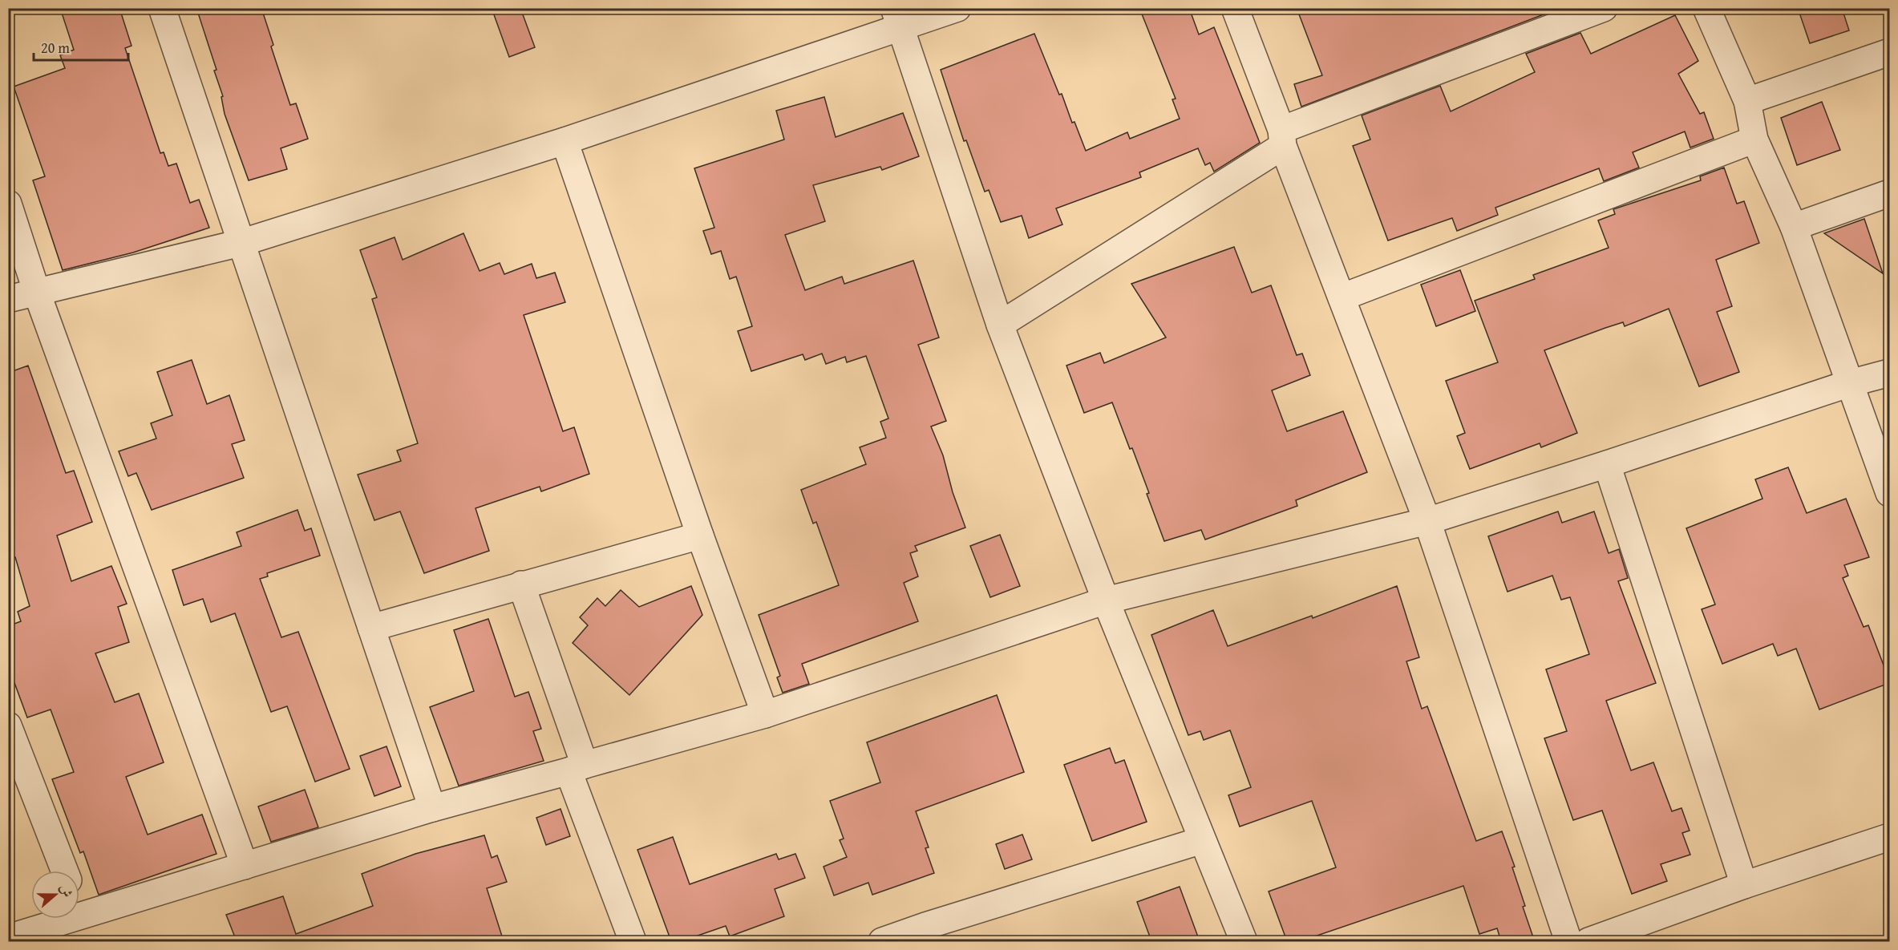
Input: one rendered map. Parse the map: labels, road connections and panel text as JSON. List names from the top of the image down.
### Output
{
  "scale_bar": "20 m",
  "north": "right"
}
